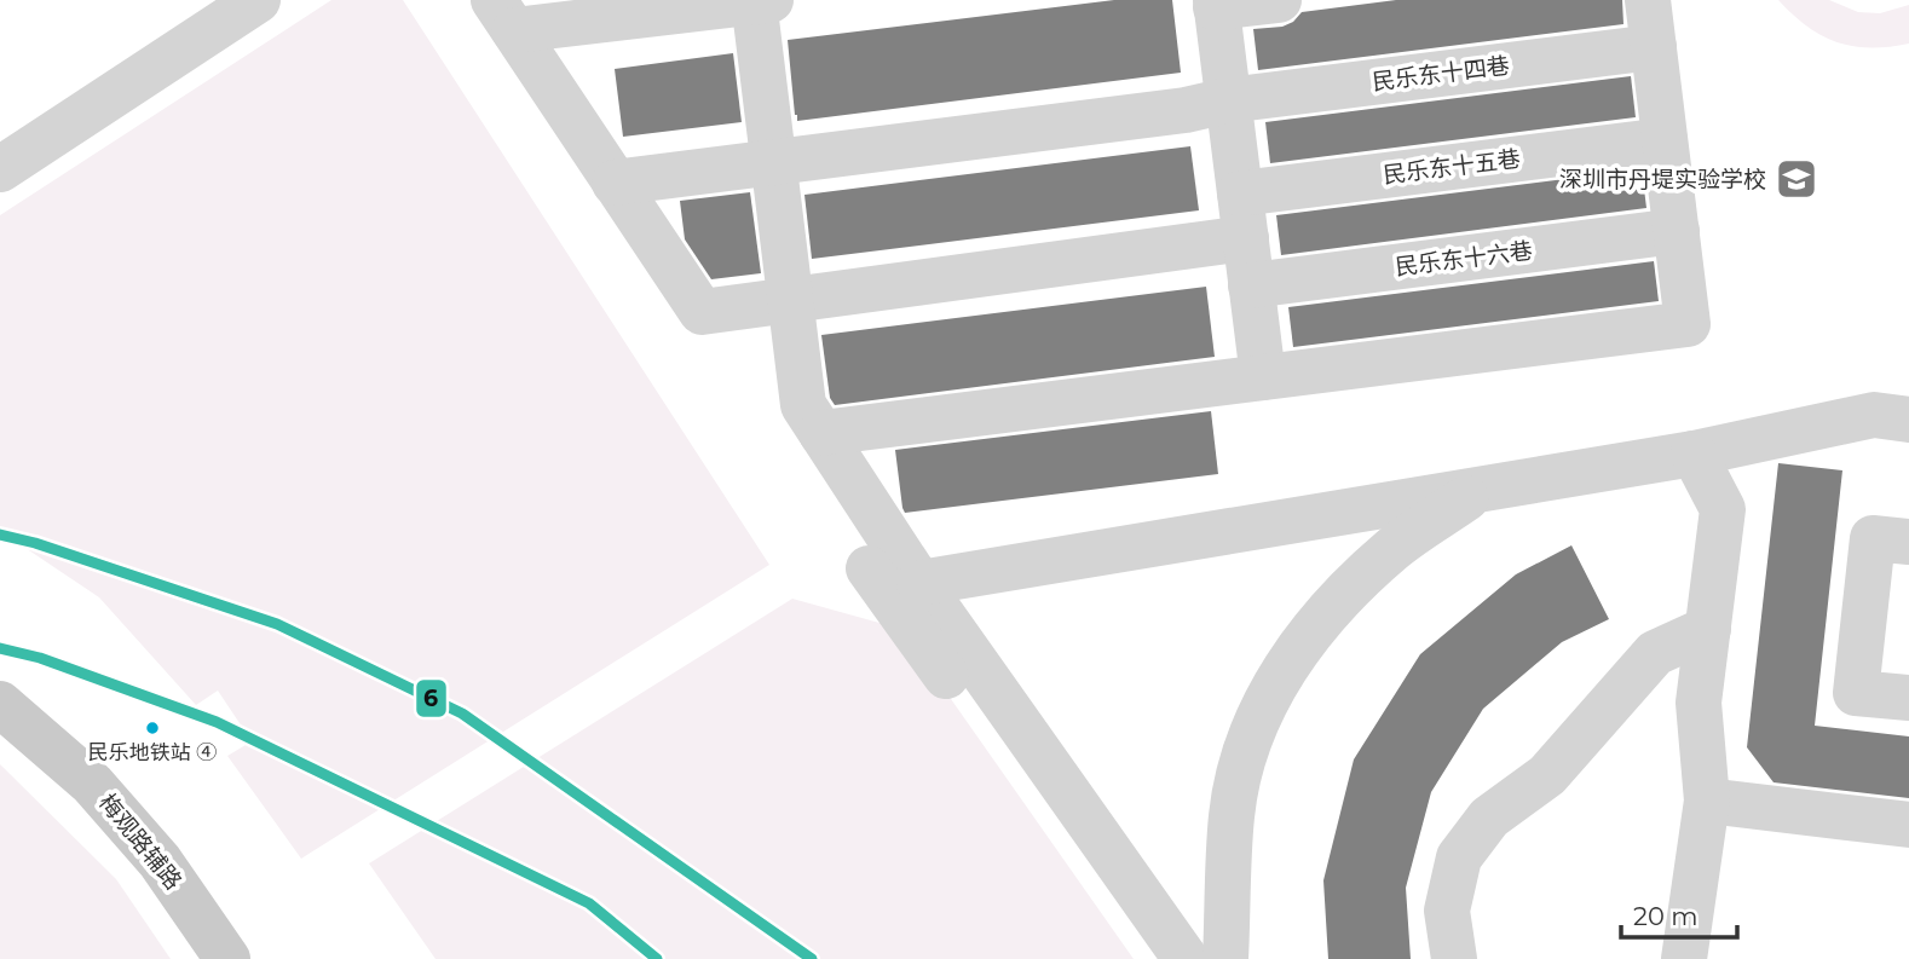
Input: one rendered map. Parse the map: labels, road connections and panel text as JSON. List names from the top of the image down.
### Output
{
  "streets": {
    "main road": ["梅观路辅路"],
    "street": ["民乐东十四巷", "民乐东十五巷", "民乐东十六巷"]
  },
  "places": {
    "school or university": ["深圳市丹堤实验学校"],
    "other": ["民乐地铁站 ④"]
  },
  "lines": ["transit line 6"],
  "scale_bar": "20 m"
}
